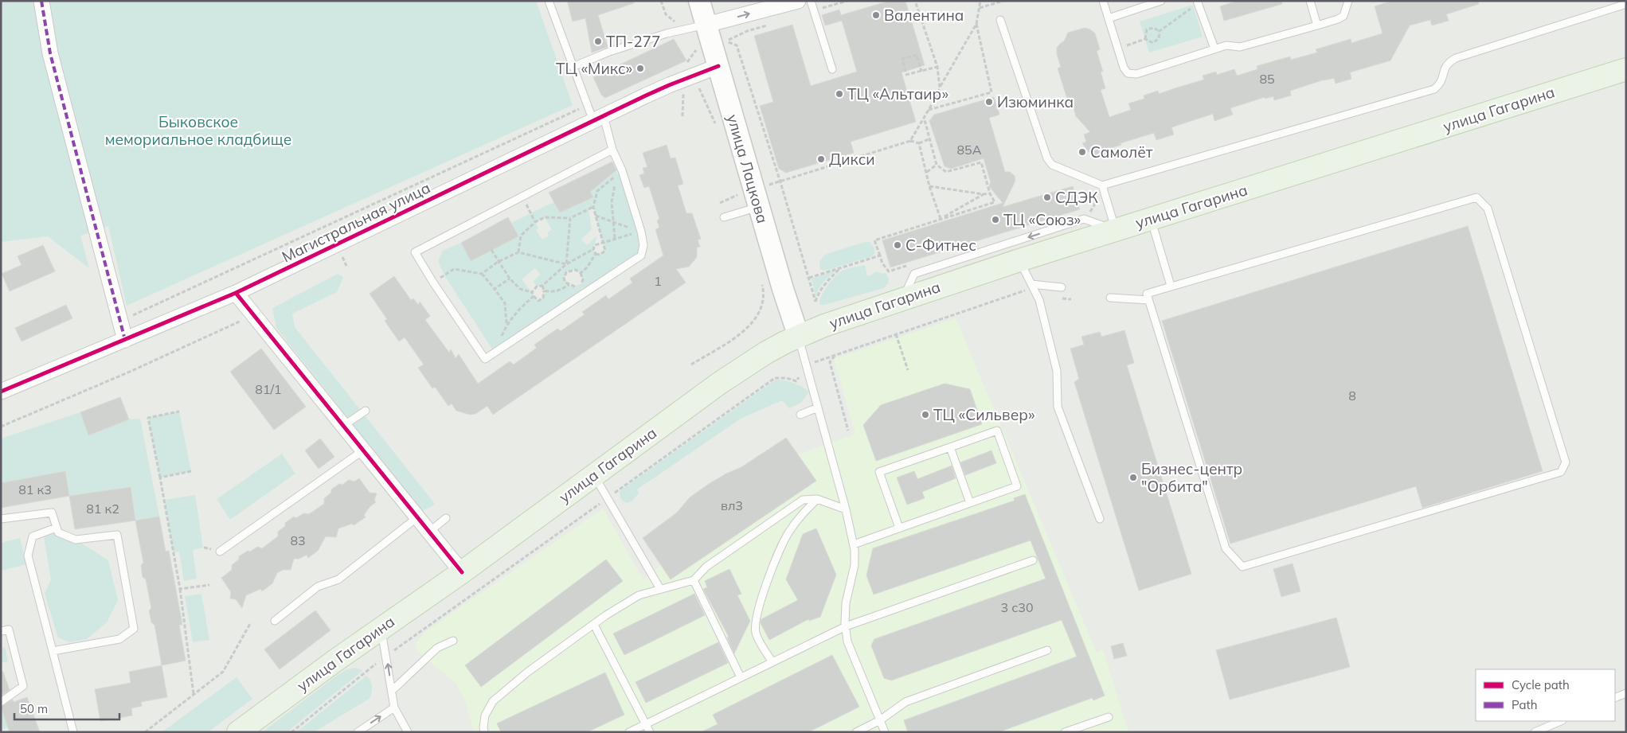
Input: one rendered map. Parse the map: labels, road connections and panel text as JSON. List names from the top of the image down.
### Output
{
  "streets": {
    "main road": ["улица Гагарина"],
    "street": ["улица Лацкова", "Магистральная улица"]
  },
  "crossings": [
    ["улица Гагарина", "улица Лацкова"],
    ["улица Лацкова", "Магистральная улица"]
  ],
  "parks": ["Быковское мемориальное кладбище"],
  "places": [
    "Валентина",
    "ТП-277",
    "ТЦ «Микс»",
    "ТЦ «Альтаир»",
    "Изюминка",
    "Самолёт",
    "Дикси",
    "СДЭК",
    "ТЦ «Союз»",
    "С-Фитнес",
    "ТЦ «Сильвер»",
    "Бизнес-центр \"Орбита\""
  ],
  "house_numbers": [
    "85",
    "85А",
    "1",
    "81/1",
    "8",
    "81 к3",
    "вл3",
    "81 к2",
    "83",
    "3 с30"
  ],
  "legend": ["Cycle path", "Path"],
  "scale_bar": "50 m"
}
